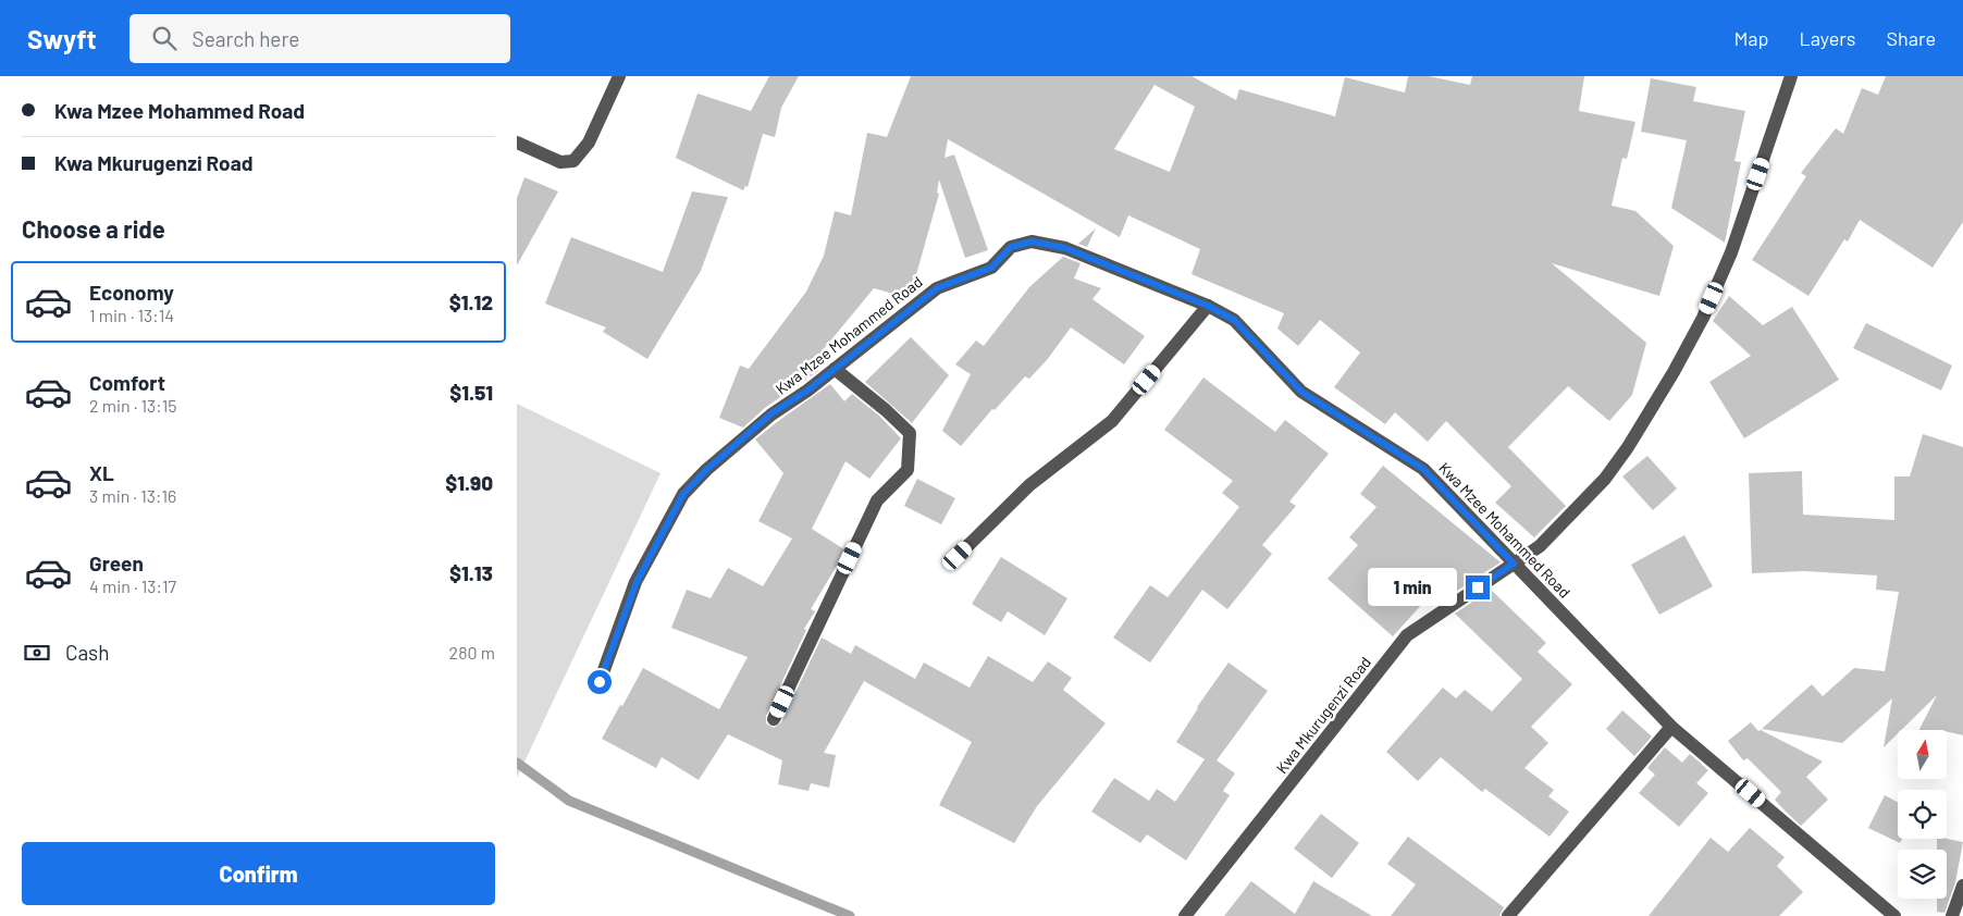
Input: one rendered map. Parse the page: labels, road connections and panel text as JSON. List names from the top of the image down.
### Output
{
  "streets": {
    "street": ["Kwa Mzee Mohammed Road", "Kwa Mkurugenzi Road"]
  },
  "crossings": [
    ["Kwa Mzee Mohammed Road", "Kwa Mkurugenzi Road"]
  ],
  "north": "top",
  "page": {
    "header": "Swyft",
    "search": "Search here",
    "nav": ["Map", "Layers", "Share"],
    "banner": ["Kwa Mzee Mohammed Road", "Kwa Mkurugenzi Road"],
    "heading": "Choose a ride",
    "list": [
      {
        "name": "Economy",
        "note": "1 min · 13:14",
        "value": "$1.12"
      },
      {
        "name": "Comfort",
        "note": "2 min · 13:15",
        "value": "$1.51"
      },
      {
        "name": "XL",
        "note": "3 min · 13:16",
        "value": "$1.90"
      },
      {
        "name": "Green",
        "note": "4 min · 13:17",
        "value": "$1.13"
      }
    ],
    "bubble": "1 min",
    "pay": ["Cash", "280 m"],
    "buttons": "Confirm"
  }
}
